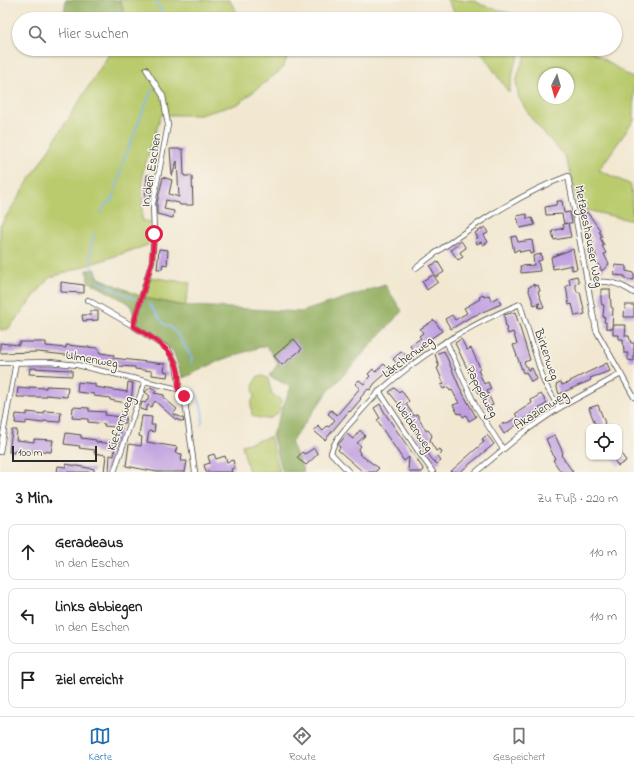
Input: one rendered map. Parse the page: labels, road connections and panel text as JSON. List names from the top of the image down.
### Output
{
  "streets": {
    "street": [
      "In den Eschen",
      "Metzgeshauser Weg",
      "Birkenweg",
      "Lärchenweg",
      "Ulmenweg",
      "Pappelweg",
      "Akazienweg",
      "Kiefernweg",
      "Weidenweg"
    ]
  },
  "crossings": [
    ["Metzgeshauser Weg", "Akazienweg"],
    ["Birkenweg", "Lärchenweg"],
    ["Birkenweg", "Akazienweg"],
    ["Lärchenweg", "Pappelweg"],
    ["Lärchenweg", "Weidenweg"],
    ["Ulmenweg", "Kiefernweg"],
    ["Pappelweg", "Akazienweg"]
  ],
  "scale_bar": "100 m",
  "north": "bottom",
  "page": {
    "search": "Hier suchen",
    "scale": "100 m",
    "heading": ["3 Min.", "Zu Fuß · 220 m"],
    "list": [
      ["Geradeaus", "In den Eschen", "110 m"],
      ["Links abbiegen", "In den Eschen", "110 m"],
      "Ziel erreicht"
    ],
    "nav": ["Karte", "Route", "Gespeichert"]
  }
}
